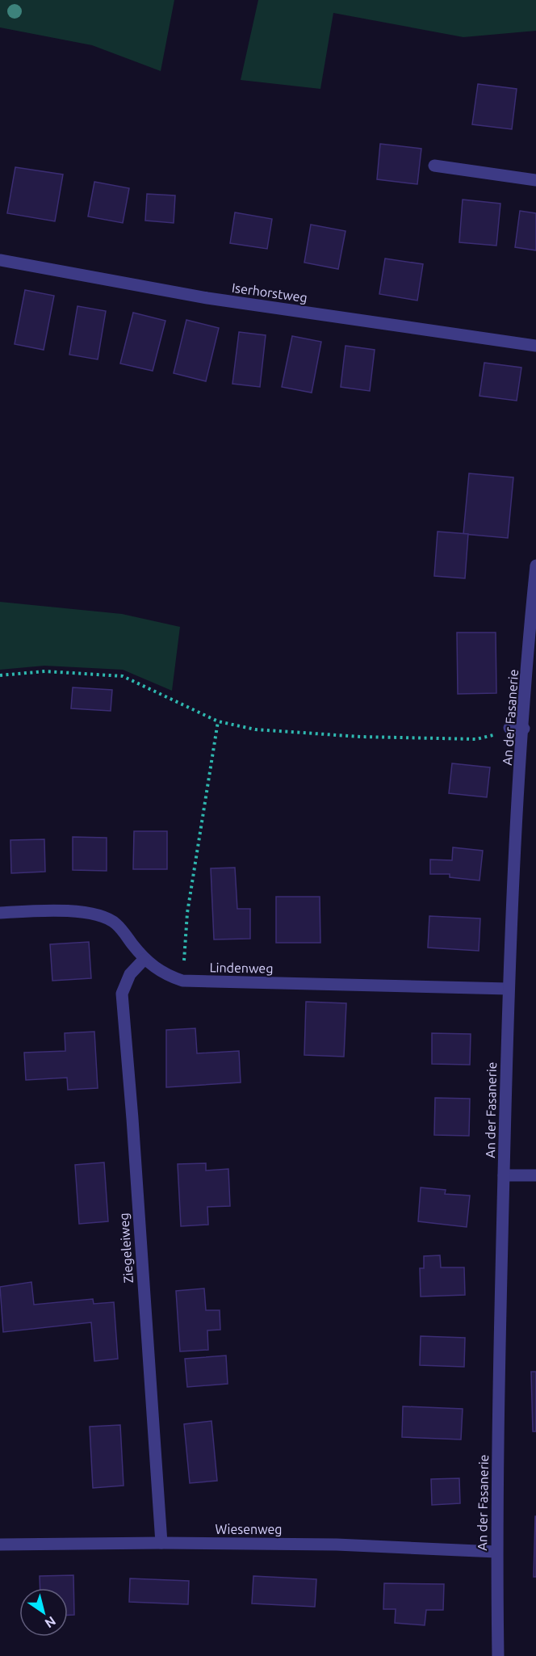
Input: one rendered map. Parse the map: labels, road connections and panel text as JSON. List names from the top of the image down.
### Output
{
  "streets": {
    "street": [
      "Iserhorstweg",
      "An der Fasanerie",
      "Lindenweg",
      "Ziegeleiweg",
      "Wiesenweg"
    ]
  },
  "crossings": [
    ["An der Fasanerie", "Lindenweg"],
    ["An der Fasanerie", "Wiesenweg"],
    ["Lindenweg", "Ziegeleiweg"],
    ["Ziegeleiweg", "Wiesenweg"]
  ],
  "north": "bottom right"
}
